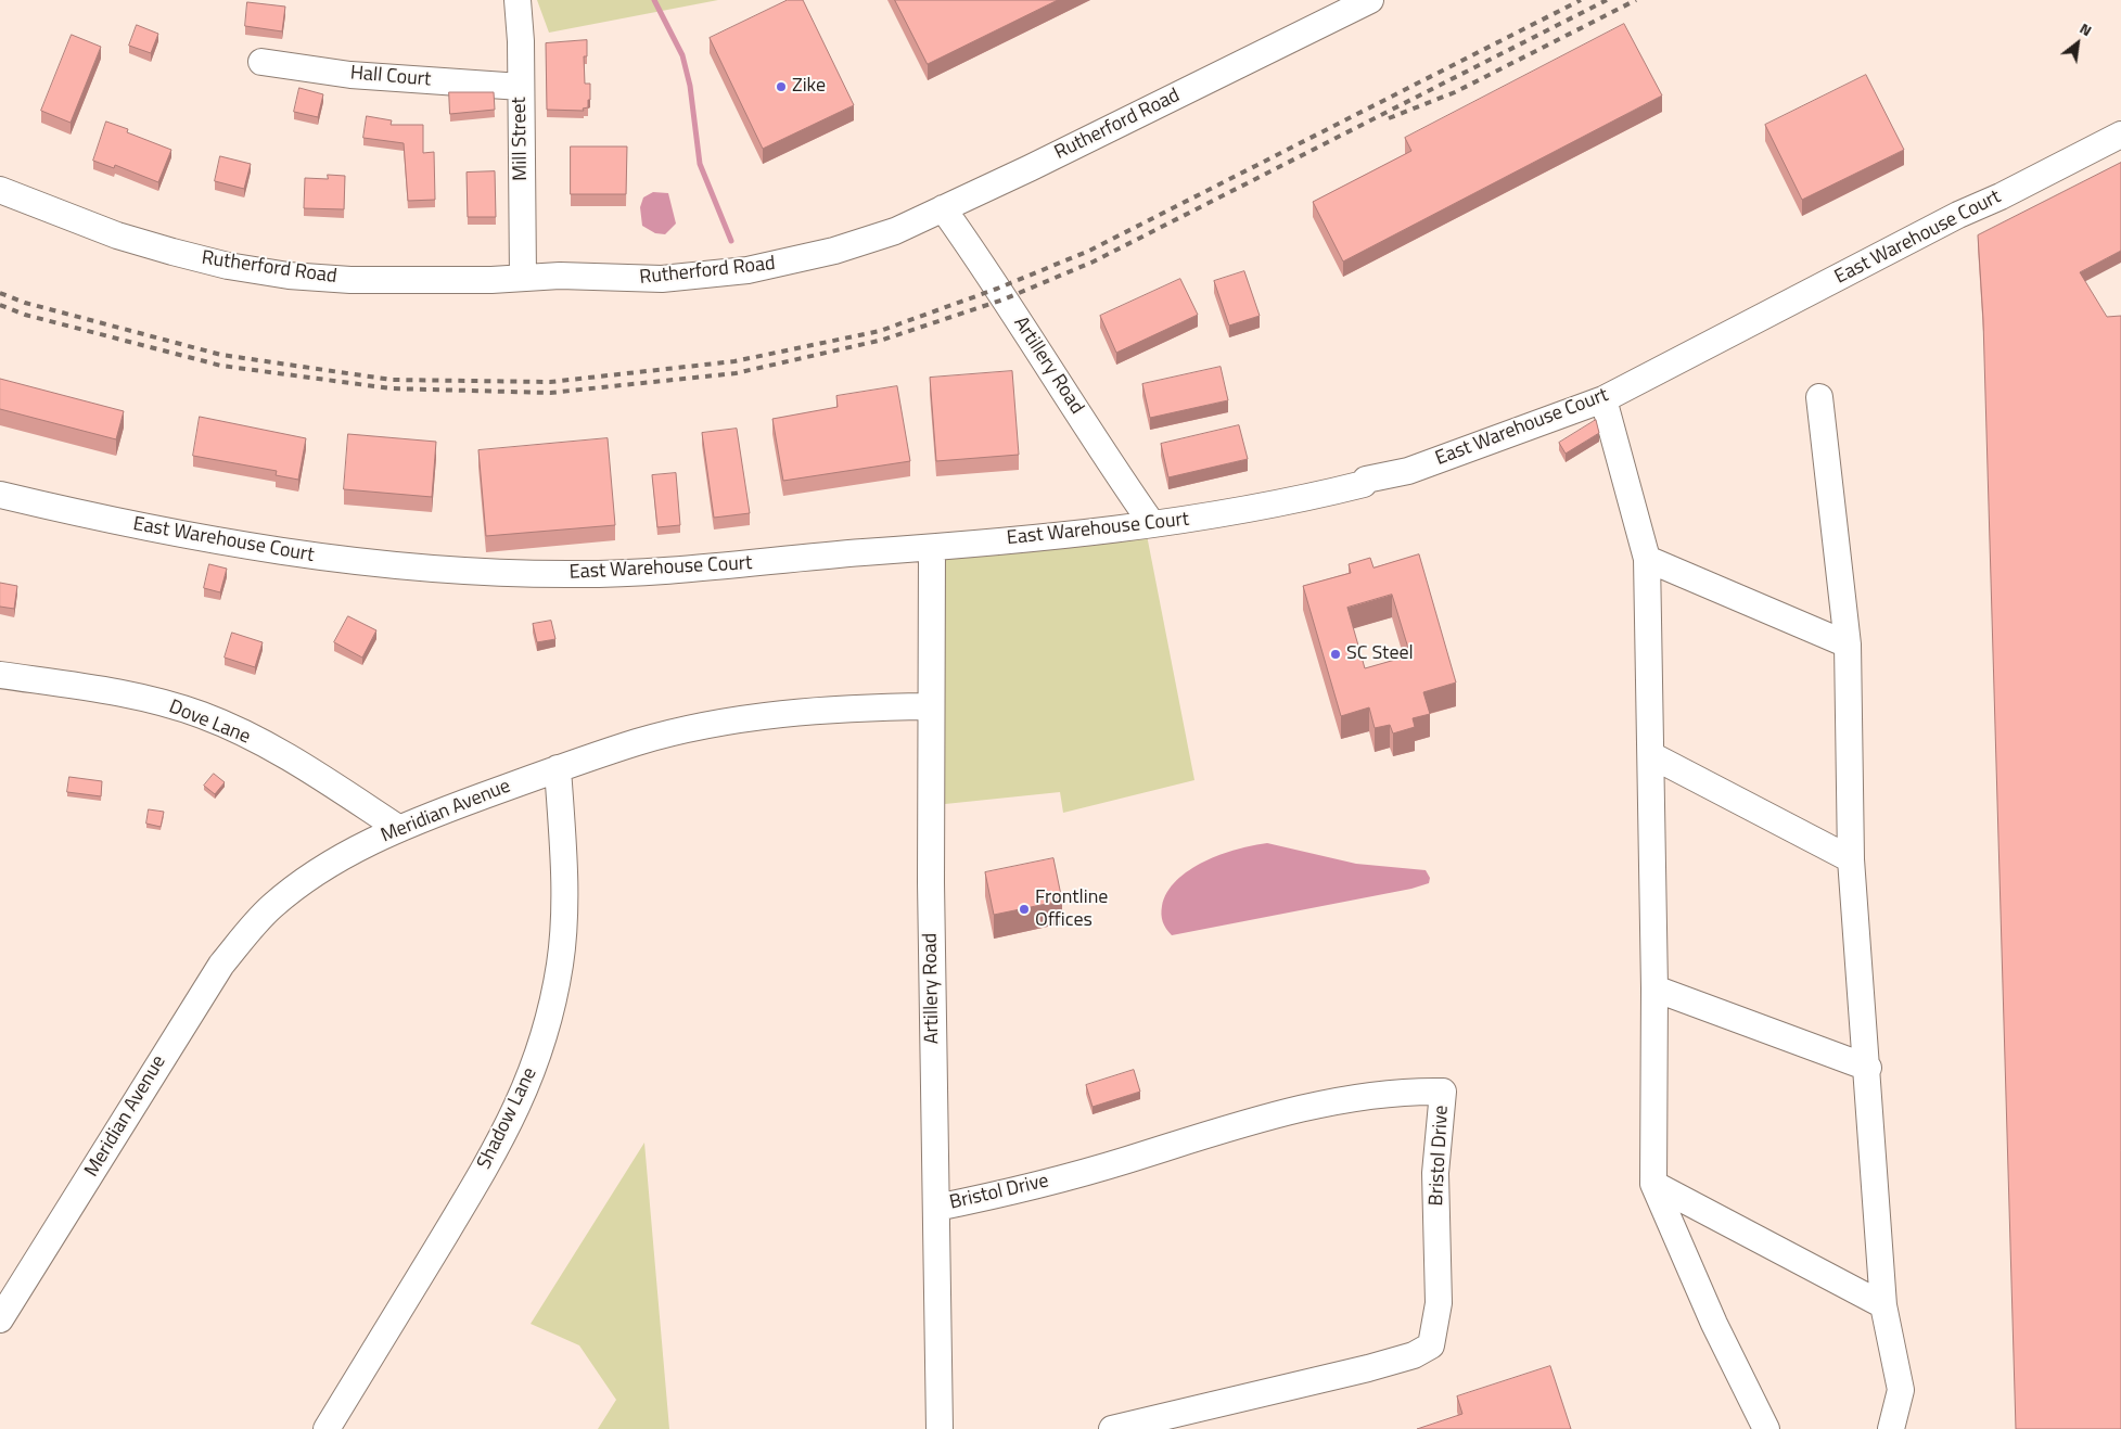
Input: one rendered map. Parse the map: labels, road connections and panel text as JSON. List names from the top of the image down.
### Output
{
  "streets": {
    "street": [
      "Hall Court",
      "Rutherford Road",
      "Mill Street",
      "East Warehouse Court",
      "Artillery Road",
      "Dove Lane",
      "Meridian Avenue",
      "Shadow Lane",
      "Bristol Drive"
    ]
  },
  "crossings": [
    ["Hall Court", "Mill Street"],
    ["Rutherford Road", "Mill Street"],
    ["Rutherford Road", "Artillery Road"],
    ["East Warehouse Court", "Artillery Road"],
    ["Artillery Road", "Meridian Avenue"],
    ["Artillery Road", "Bristol Drive"],
    ["Dove Lane", "Meridian Avenue"],
    ["Meridian Avenue", "Shadow Lane"]
  ],
  "places": ["Zike", "SC Steel", "Frontline Offices"],
  "north": "top right"
}
